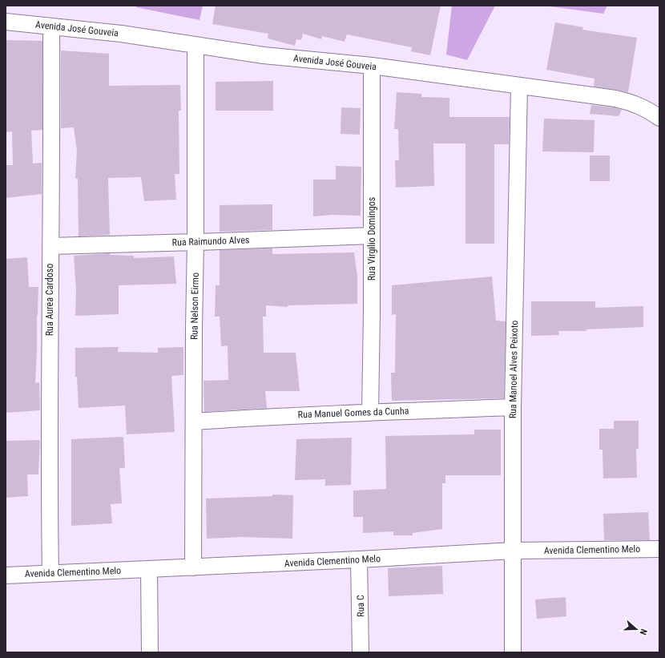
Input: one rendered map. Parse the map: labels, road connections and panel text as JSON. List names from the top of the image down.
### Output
{
  "streets": {
    "street": [
      "Avenida José Gouveia",
      "Rua Virgilio Domingos",
      "Rua Raimundo Alves",
      "Rua Aurea Cardoso",
      "Rua Nelson Eirmo",
      "Rua Manoel Alves Peixoto",
      "Rua Manuel Gomes da Cunha",
      "Avenida Clementino Melo",
      "Rua C"
    ]
  },
  "crossings": [
    ["Avenida José Gouveia", "Rua Virgilio Domingos"],
    ["Avenida José Gouveia", "Rua Aurea Cardoso"],
    ["Avenida José Gouveia", "Rua Nelson Eirmo"],
    ["Avenida José Gouveia", "Rua Manoel Alves Peixoto"],
    ["Rua Virgilio Domingos", "Rua Raimundo Alves"],
    ["Rua Virgilio Domingos", "Rua Manuel Gomes da Cunha"],
    ["Rua Raimundo Alves", "Rua Aurea Cardoso"],
    ["Rua Raimundo Alves", "Rua Nelson Eirmo"],
    ["Rua Aurea Cardoso", "Avenida Clementino Melo"],
    ["Rua Nelson Eirmo", "Rua Manuel Gomes da Cunha"],
    ["Rua Nelson Eirmo", "Avenida Clementino Melo"],
    ["Rua Manoel Alves Peixoto", "Rua Manuel Gomes da Cunha"],
    ["Rua Manoel Alves Peixoto", "Avenida Clementino Melo"],
    ["Avenida Clementino Melo", "Rua C"]
  ],
  "north": "right"
}
